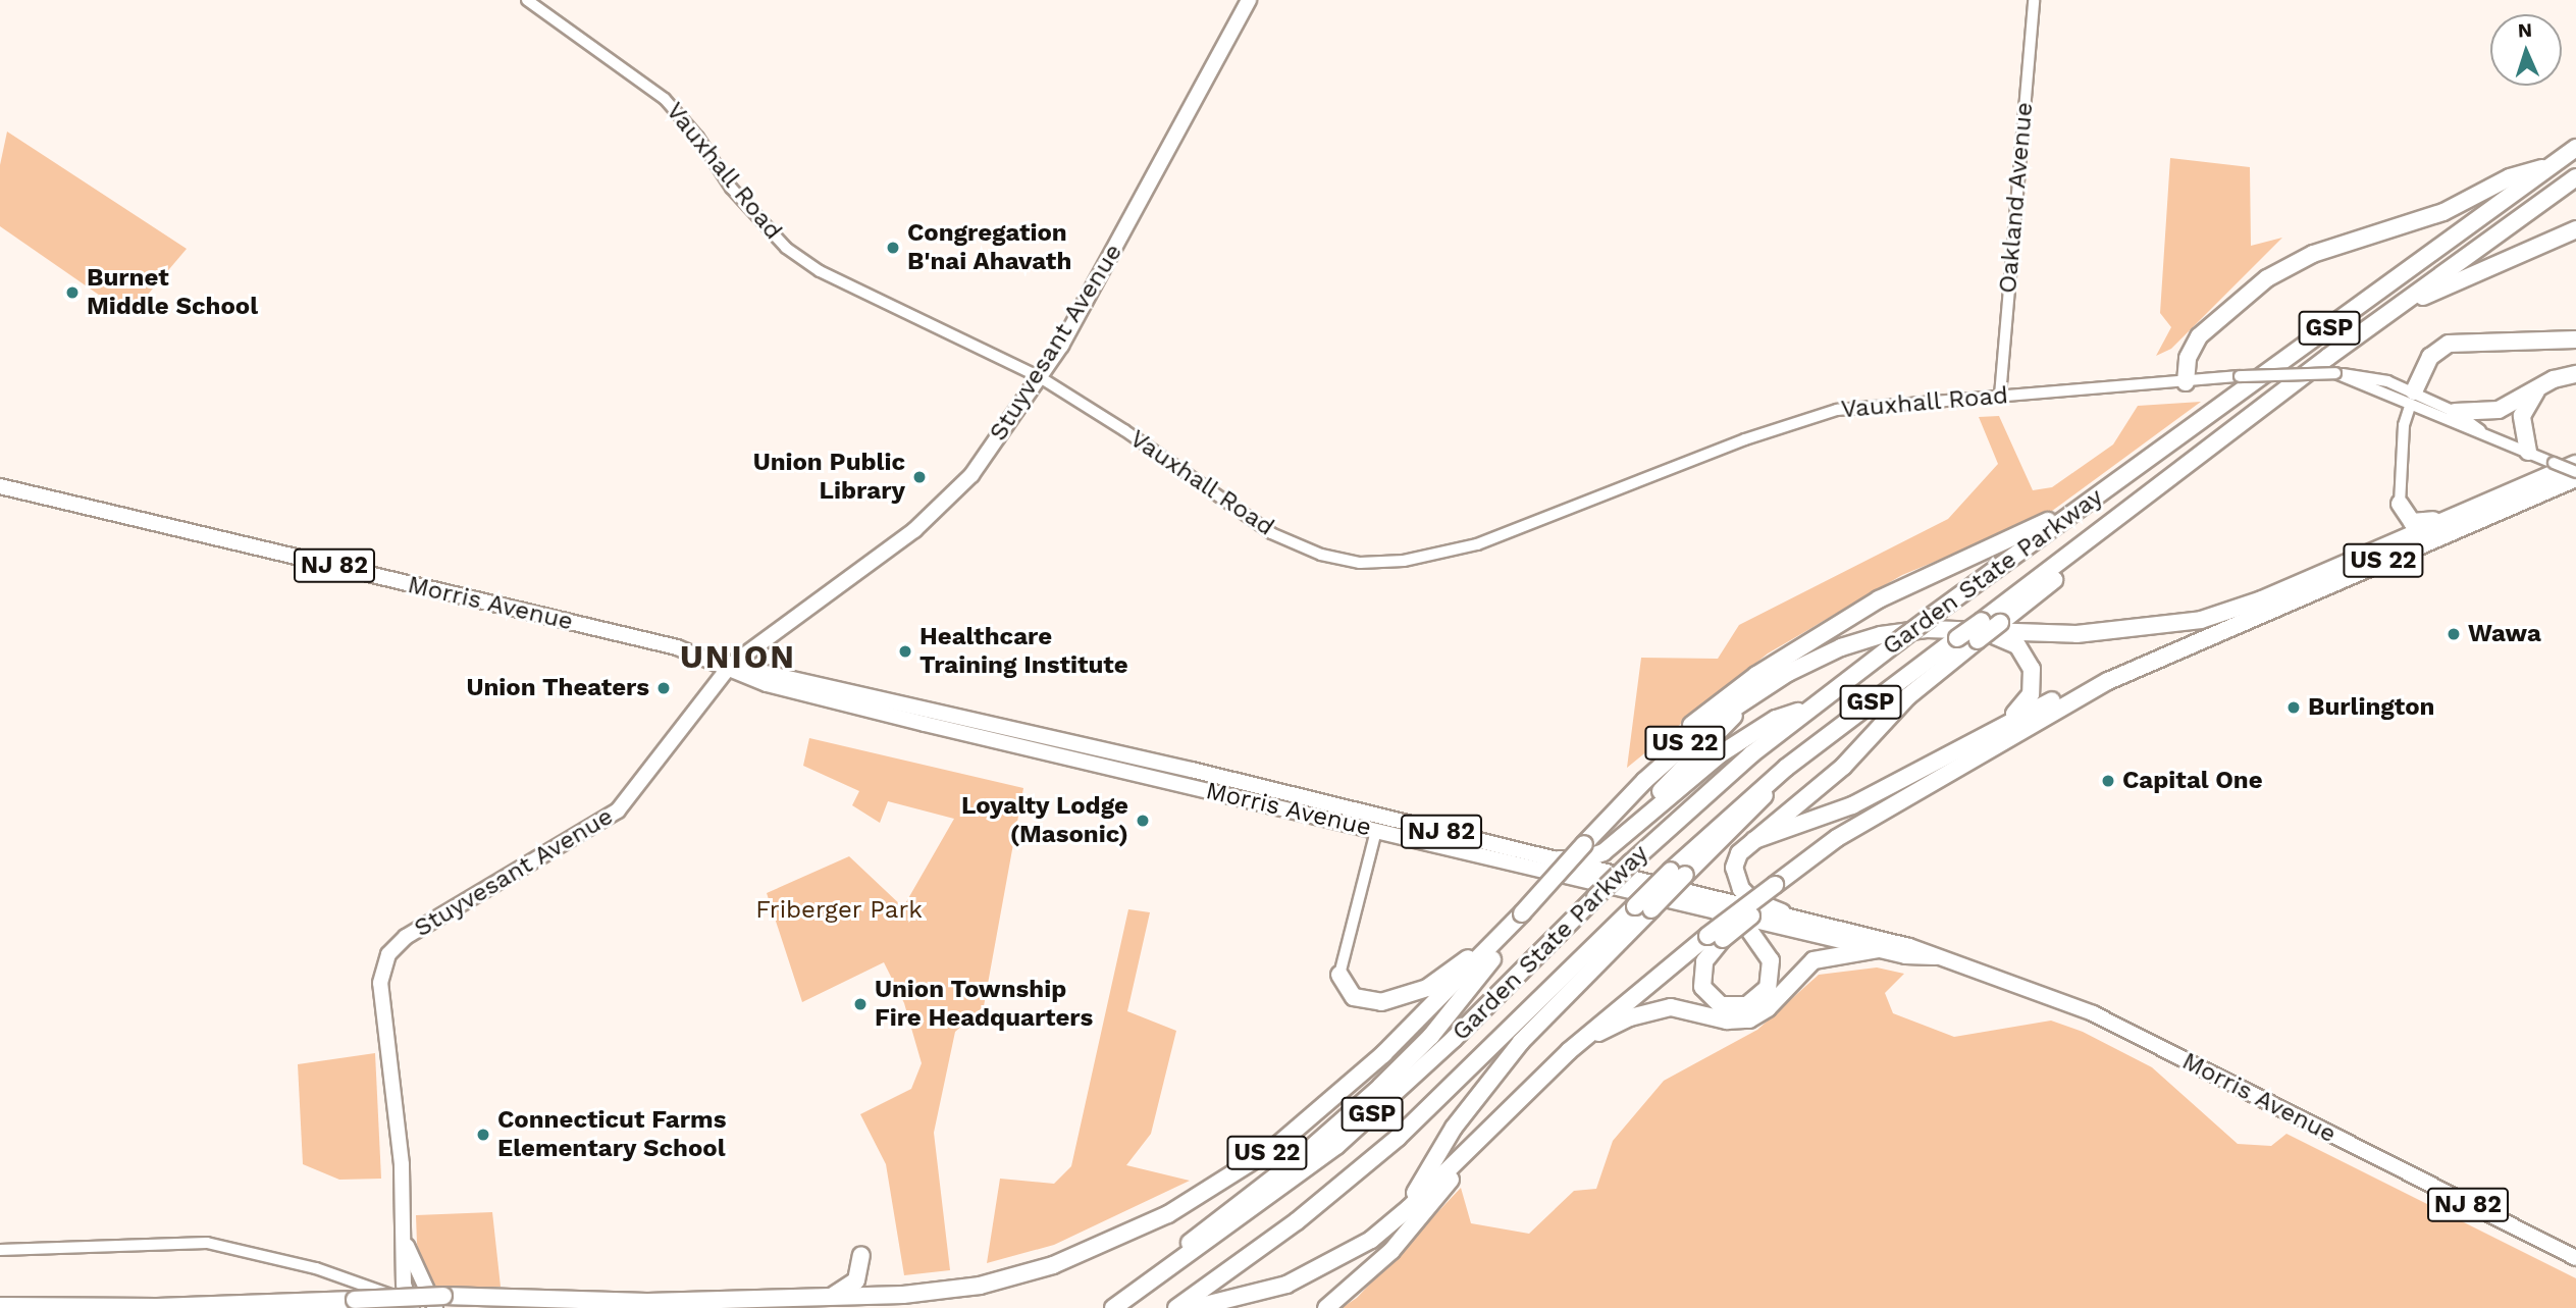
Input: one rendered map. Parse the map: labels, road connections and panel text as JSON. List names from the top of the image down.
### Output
{
  "streets": {
    "highway": ["GSP", "US 22", "Garden State Parkway"],
    "main road": ["Stuyvesant Avenue", "NJ 82", "Morris Avenue"],
    "street": ["Vauxhall Road", "Oakland Avenue"]
  },
  "crossings": [
    ["Vauxhall Road", "Oakland Avenue"],
    ["Vauxhall Road", "Stuyvesant Avenue"],
    ["Stuyvesant Avenue", "US 22"],
    ["Stuyvesant Avenue", "Morris Avenue"],
    ["US 22", "Garden State Parkway"]
  ],
  "districts": ["UNION"],
  "parks": ["Friberger Park"],
  "places": [
    "Congregation B'nai Ahavath",
    "Burnet Middle School",
    "Union Public Library",
    "Wawa",
    "Healthcare Training Institute",
    "Union Theaters",
    "Burlington",
    "Capital One",
    "Loyalty Lodge (Masonic)",
    "Union Township Fire Headquarters",
    "Connecticut Farms Elementary School"
  ],
  "north": "top"
}
